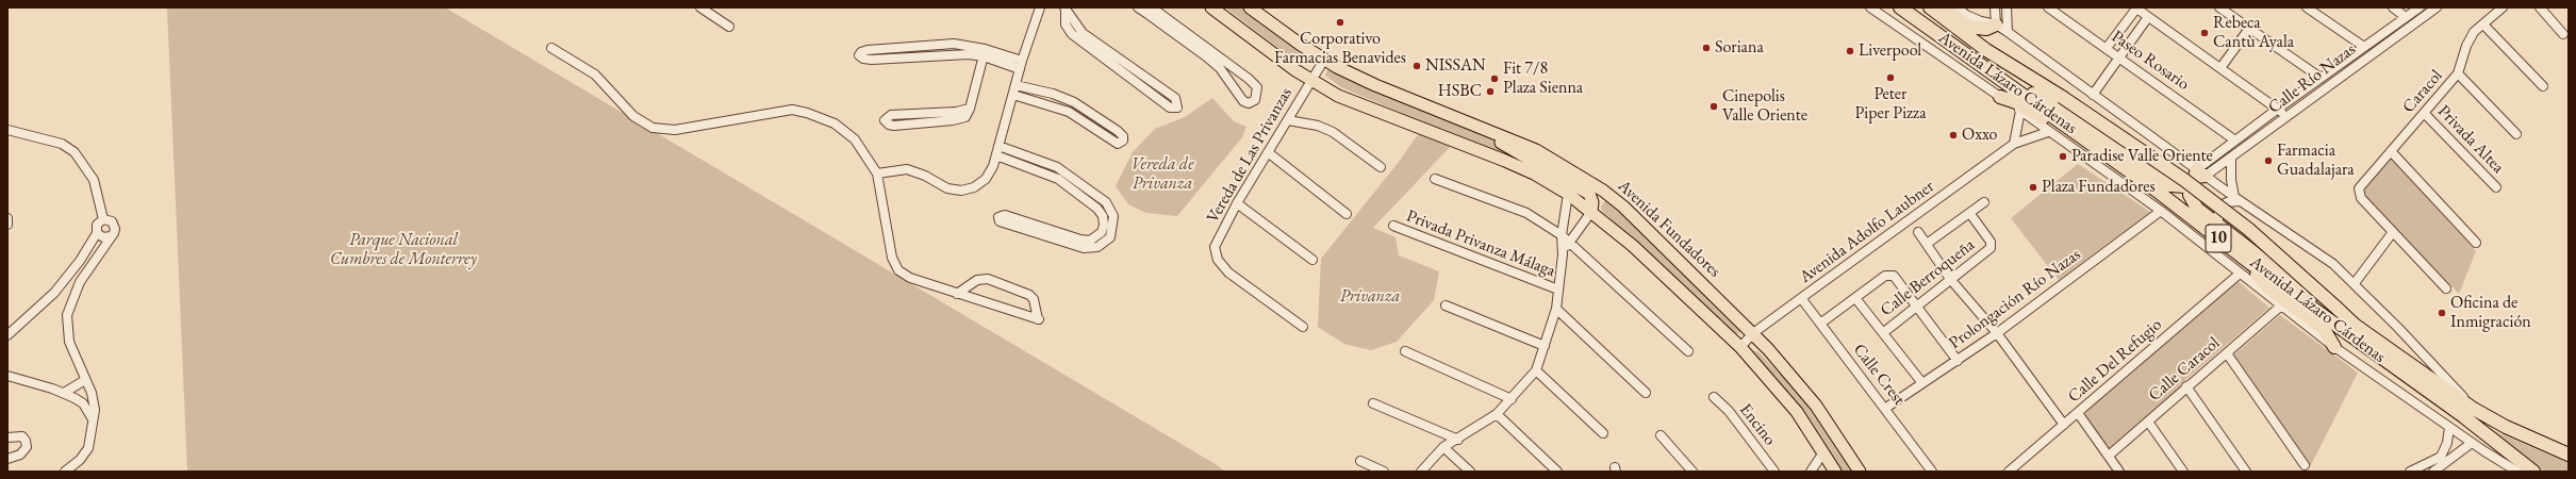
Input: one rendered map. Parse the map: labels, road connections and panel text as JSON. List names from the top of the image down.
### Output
{
  "streets": {
    "highway": ["Avenida Lázaro Cárdenas", "10"],
    "main road": ["Avenida Fundadores"],
    "street": [
      "Paseo Rosario",
      "Calle Río Nazas",
      "Caracol",
      "Privada Altea",
      "Vereda de Las Privanzas",
      "Avenida Adolfo Laubner",
      "Privada Privanza Málaga",
      "Calle Berroqueña",
      "Prolongación Río Nazas",
      "Calle Del Refugio",
      "Calle Caracol",
      "Calle Crest",
      "Encino"
    ]
  },
  "crossings": [
    ["Paseo Rosario", "Calle Río Nazas"],
    ["Calle Río Nazas", "Avenida Lázaro Cárdenas"],
    ["Avenida Lázaro Cárdenas", "Avenida Adolfo Laubner"],
    ["Avenida Lázaro Cárdenas", "Prolongación Río Nazas"],
    ["Avenida Lázaro Cárdenas", "Calle Del Refugio"],
    ["Avenida Lázaro Cárdenas", "Calle Caracol"],
    ["Caracol", "Privada Altea"],
    ["Vereda de Las Privanzas", "Avenida Fundadores"],
    ["Avenida Fundadores", "Avenida Adolfo Laubner"],
    ["Avenida Adolfo Laubner", "Calle Crest"],
    ["Prolongación Río Nazas", "Calle Crest"]
  ],
  "parks": ["Vereda de Privanza", "Parque Nacional Cumbres de Monterrey", "Privanza"],
  "places": [
    "Corporativo Farmacias Benavides",
    "Rebeca Cantù Ayala",
    "Soriana",
    "Liverpool",
    "NISSAN",
    "Peter Piper Pizza",
    "Fit 7/8 Plaza Sienna",
    "HSBC",
    "Cinepolis Valle Oriente",
    "Oxxo",
    "Paradise Valle Oriente",
    "Farmacia Guadalajara",
    "Plaza Fundadores",
    "Oficina de Inmigración"
  ]
}
